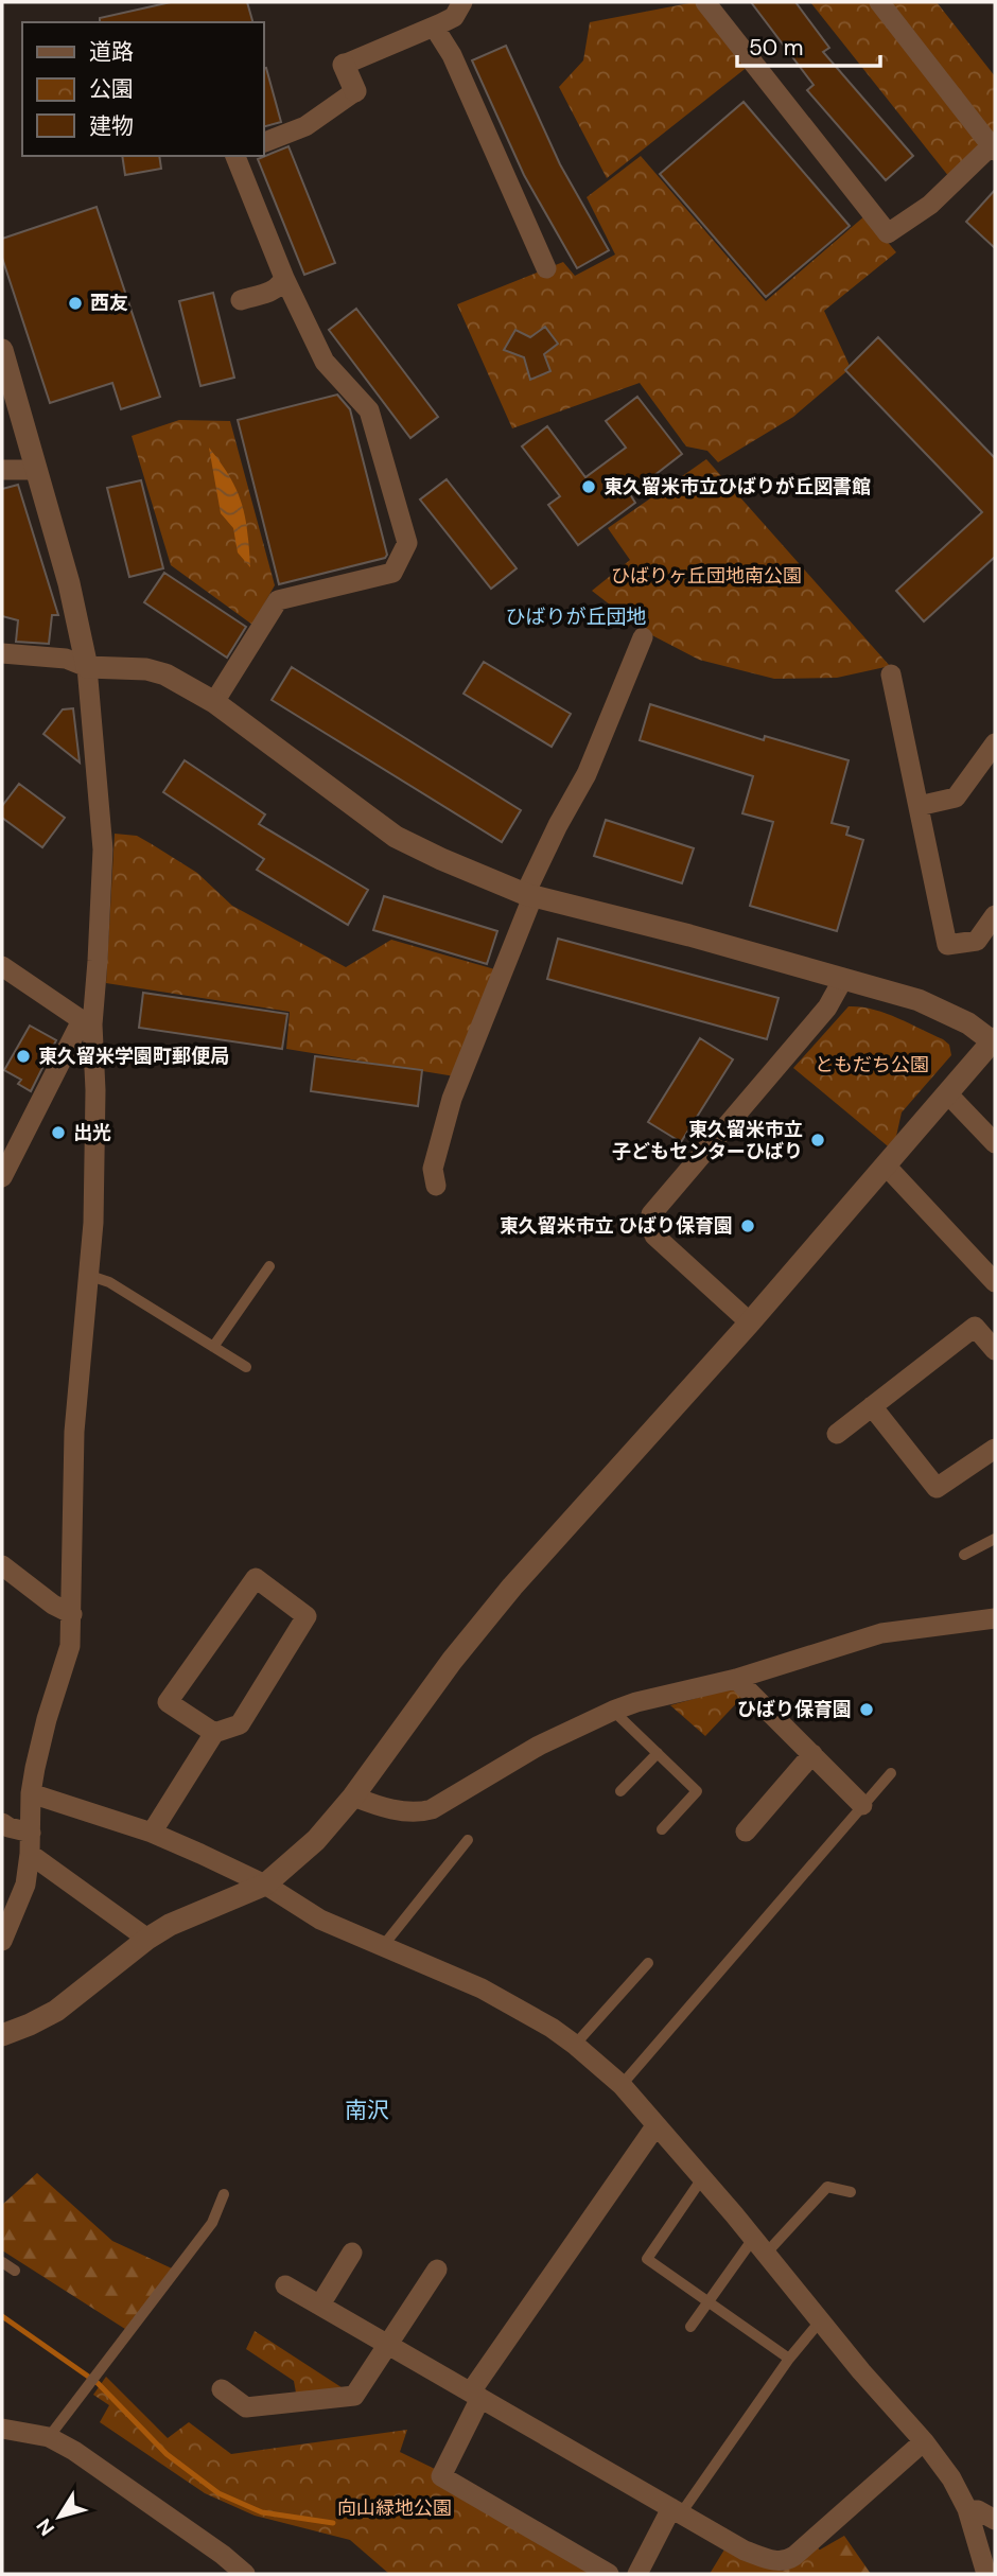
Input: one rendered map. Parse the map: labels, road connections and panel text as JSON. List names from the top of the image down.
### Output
{
  "districts": ["ひばりが丘団地", "南沢"],
  "parks": ["ひばりヶ丘団地南公園", "ともだち公園", "向山緑地公園"],
  "places": [
    "西友",
    "東久留米市立ひばりが丘図書館",
    "東久留米学園町郵便局",
    "出光",
    "東久留米市立 子どもセンターひばり",
    "東久留米市立 ひばり保育園",
    "ひばり保育園"
  ],
  "legend": ["道路", "公園", "建物"],
  "scale_bar": "50 m",
  "north": "bottom left"
}
